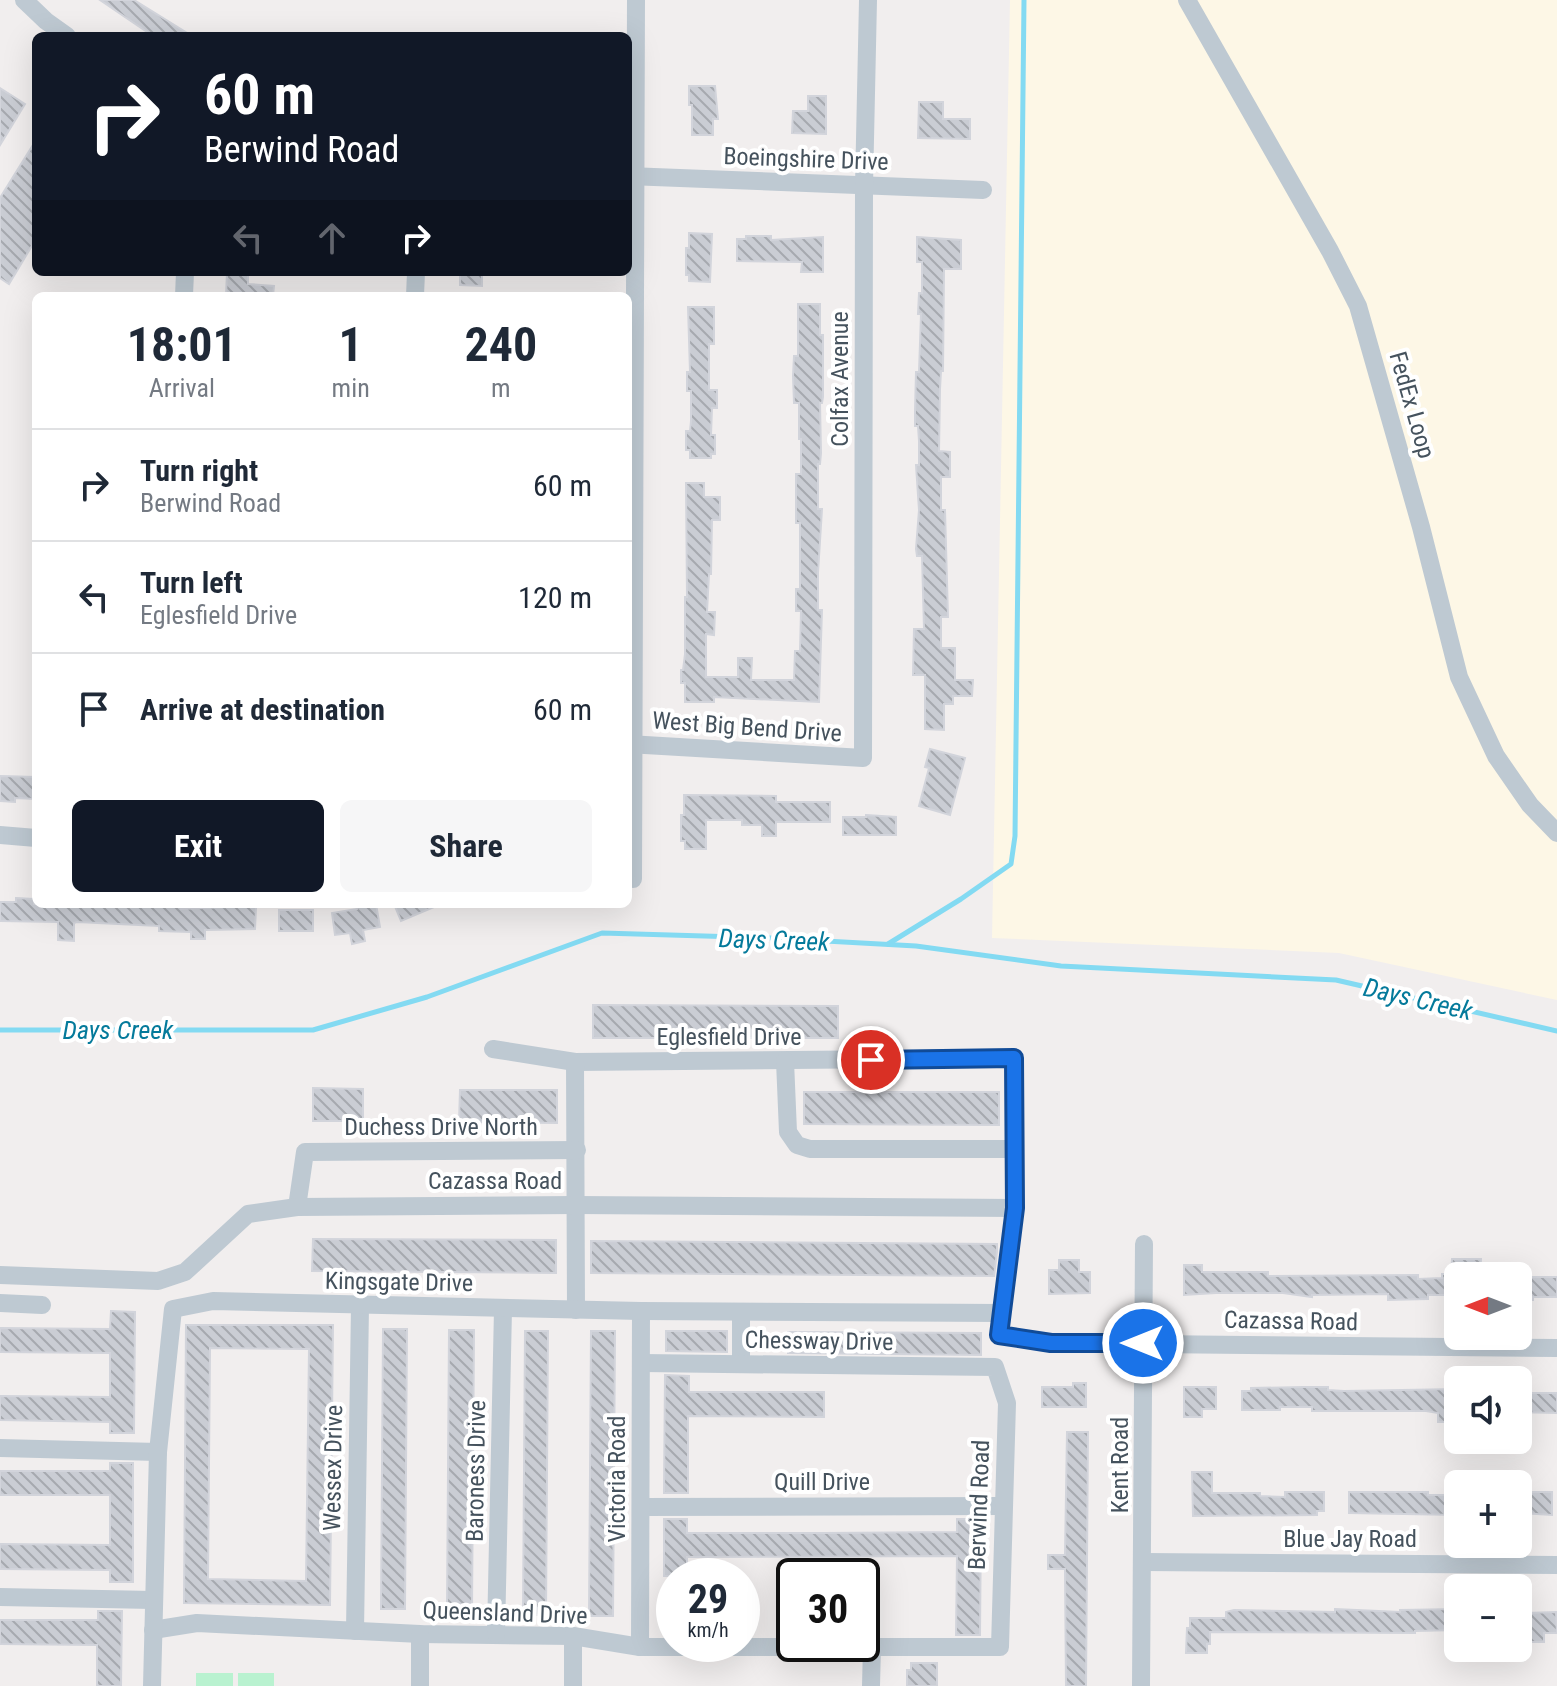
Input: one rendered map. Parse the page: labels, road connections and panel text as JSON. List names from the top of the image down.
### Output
{
  "streets": {
    "street": [
      "Boeingshire Drive",
      "Colfax Avenue",
      "FedEx Loop",
      "West Big Bend Drive",
      "Eglesfield Drive",
      "Duchess Drive North",
      "Cazassa Road",
      "Kingsgate Drive",
      "Chessway Drive",
      "Kent Road",
      "Wessex Drive",
      "Baroness Drive",
      "Victoria Road",
      "Quill Drive",
      "Berwind Road",
      "Blue Jay Road",
      "Queensland Drive"
    ]
  },
  "crossings": [
    ["Boeingshire Drive", "Colfax Avenue"],
    ["Colfax Avenue", "West Big Bend Drive"],
    ["Duchess Drive North", "Cazassa Road"],
    ["Cazassa Road", "Kingsgate Drive"],
    ["Cazassa Road", "Kent Road"],
    ["Kingsgate Drive", "Wessex Drive"],
    ["Kingsgate Drive", "Baroness Drive"],
    ["Kingsgate Drive", "Victoria Road"],
    ["Kingsgate Drive", "Queensland Drive"],
    ["Chessway Drive", "Victoria Road"],
    ["Chessway Drive", "Berwind Road"],
    ["Kent Road", "Blue Jay Road"],
    ["Wessex Drive", "Queensland Drive"],
    ["Baroness Drive", "Queensland Drive"],
    ["Victoria Road", "Quill Drive"],
    ["Victoria Road", "Queensland Drive"],
    ["Quill Drive", "Berwind Road"],
    ["Berwind Road", "Queensland Drive"]
  ],
  "water": ["Days Creek"],
  "north": "left",
  "page": {
    "turn": ["60 m", "Berwind Road"],
    "eta": [
      "18:01",
      "Arrival",
      "1",
      "min",
      "240",
      "m"
    ],
    "list": [
      {
        "name": "Turn right",
        "note": "Berwind Road",
        "value": "60 m"
      },
      {
        "name": "Turn left",
        "note": "Eglesfield Drive",
        "value": "120 m"
      },
      {
        "name": "Arrive at destination",
        "value": "60 m"
      }
    ],
    "buttons": ["Exit", "Share"],
    "map_buttons": ["+", "−"],
    "speed": "29 km/h",
    "limit": "30"
  }
}
